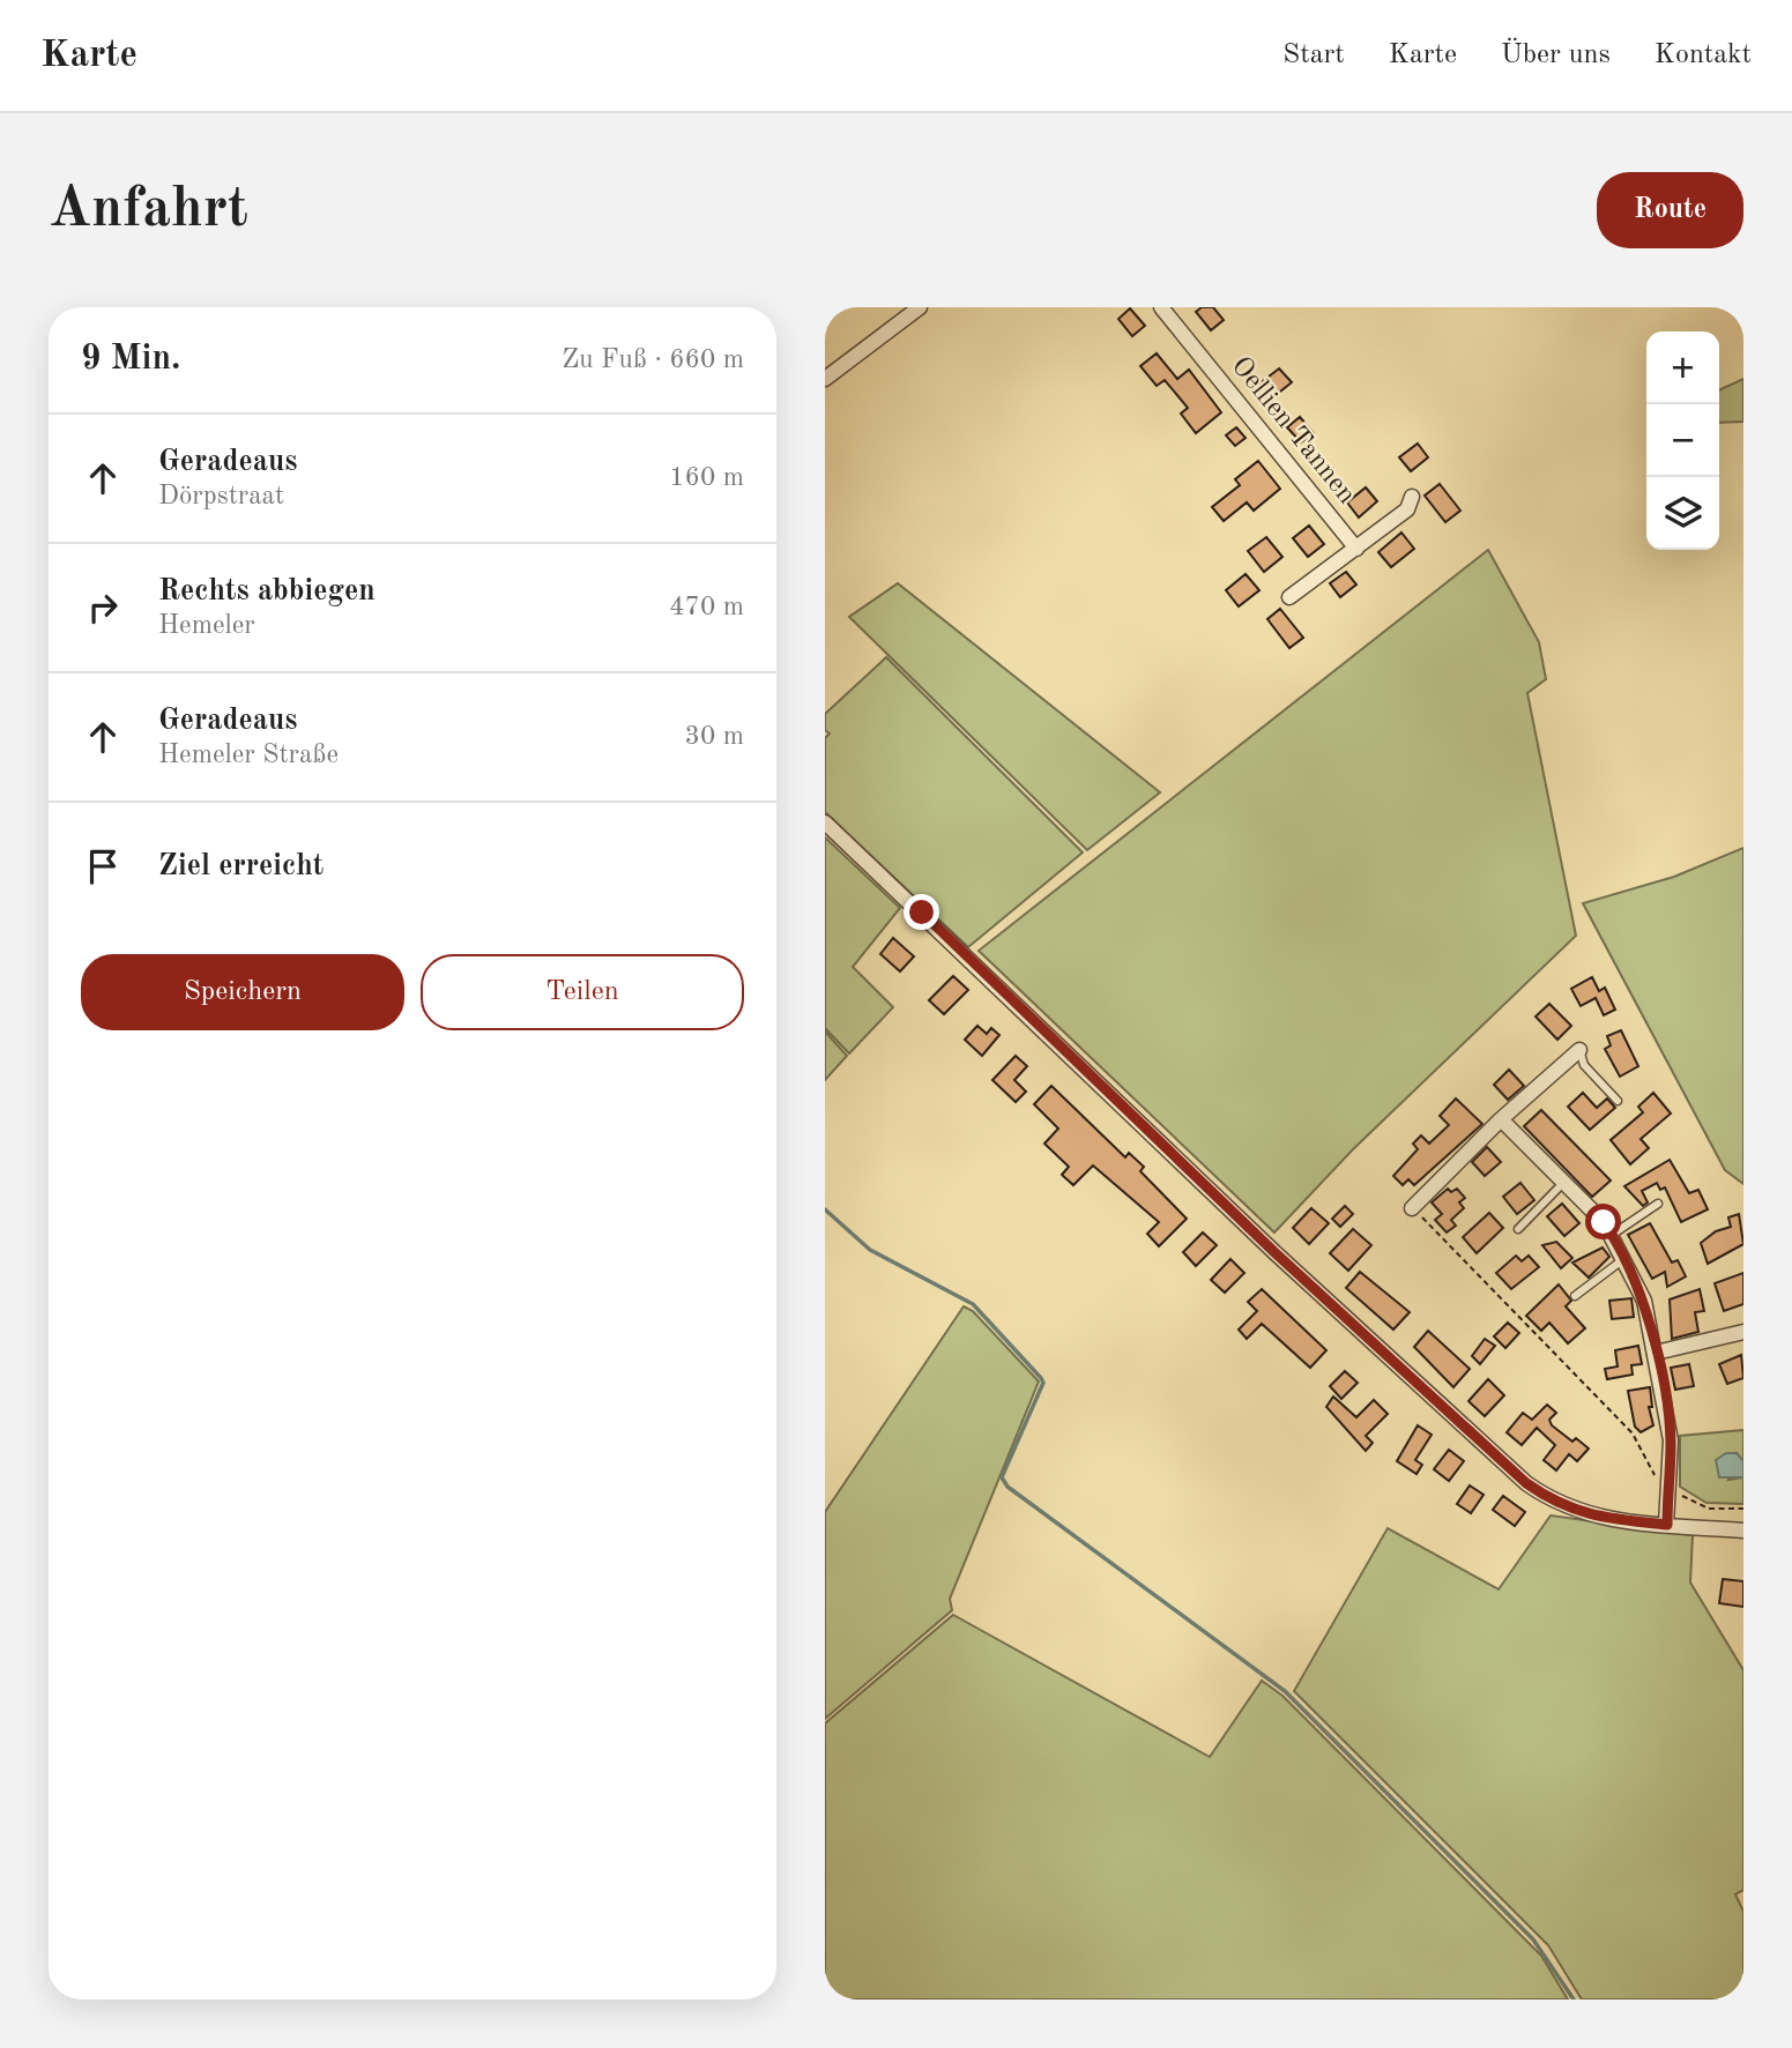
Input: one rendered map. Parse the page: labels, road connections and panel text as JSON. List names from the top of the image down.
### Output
{
  "streets": {
    "street": ["Oellien Tannen"]
  },
  "page": {
    "header": "Karte",
    "nav": [
      "Start",
      "Karte",
      "Über uns",
      "Kontakt"
    ],
    "buttons": [
      "Route",
      ["Speichern", "Teilen"]
    ],
    "title": "Anfahrt",
    "heading": ["9 Min.", "Zu Fuß · 660 m"],
    "map_buttons": ["+", "−"],
    "list": [
      ["Geradeaus", "Dörpstraat", "160 m"],
      ["Rechts abbiegen", "Hemeler", "470 m"],
      ["Geradeaus", "Hemeler Straße", "30 m"],
      "Ziel erreicht"
    ]
  }
}
